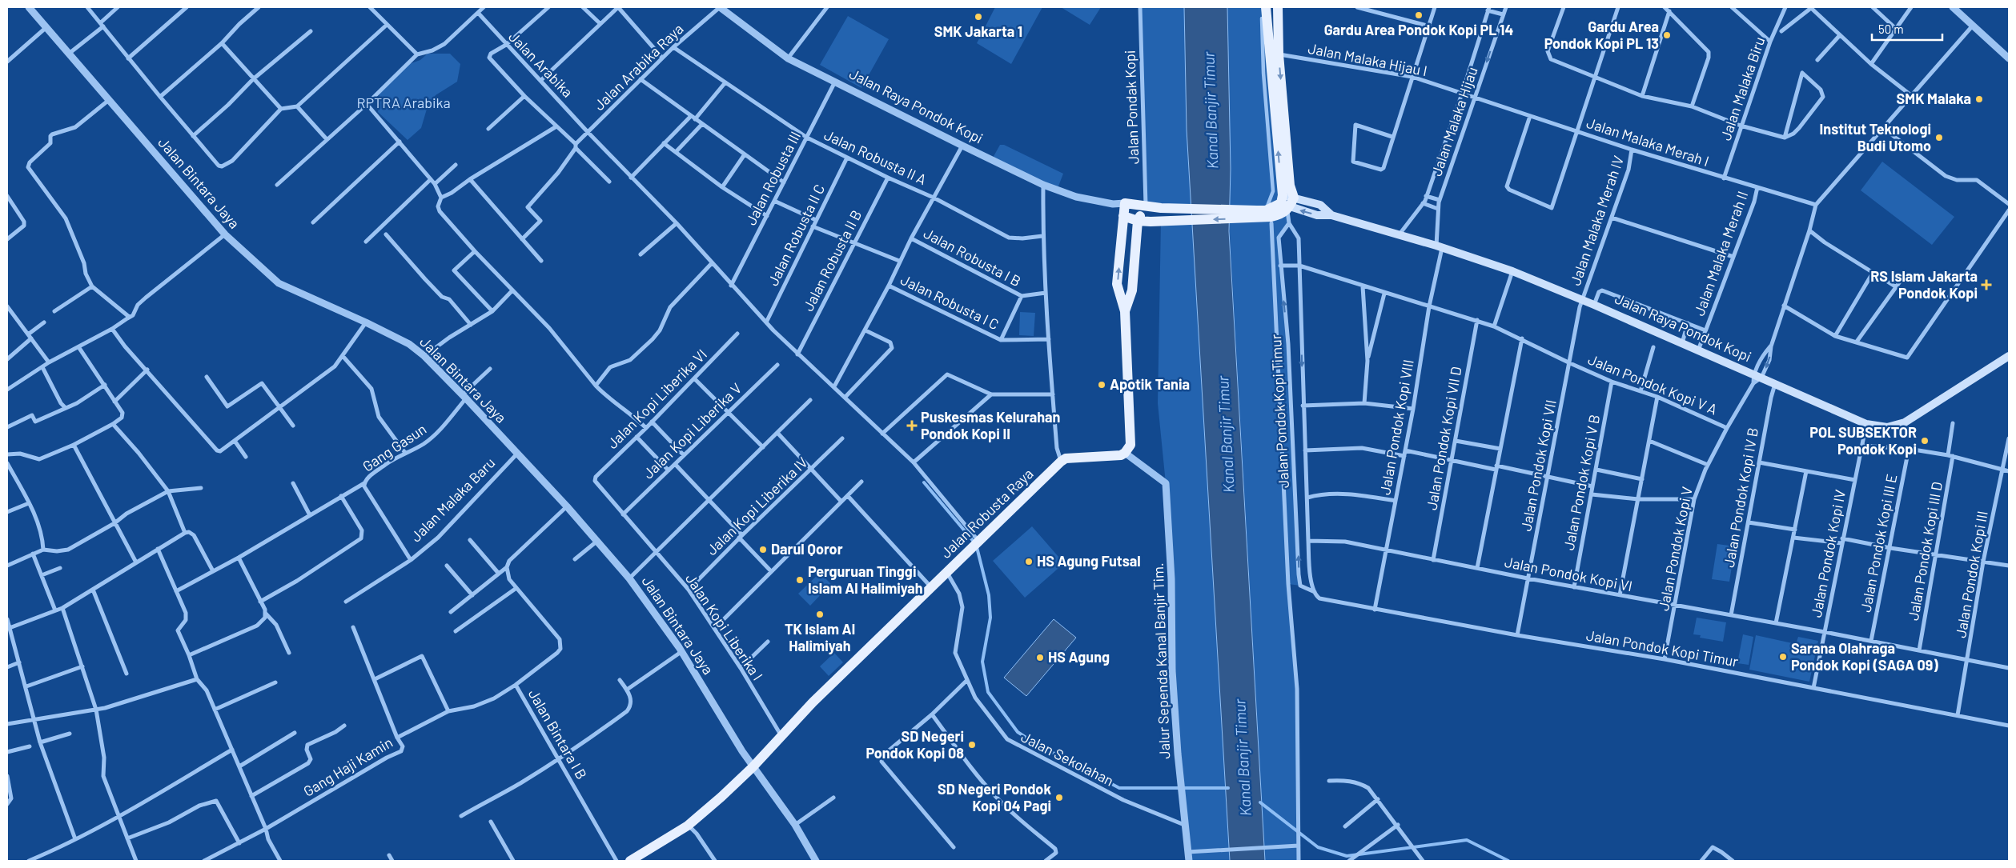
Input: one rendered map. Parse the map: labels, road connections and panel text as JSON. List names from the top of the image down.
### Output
{
  "streets": {
    "main road": ["Jalan Raya Pondok Kopi", "Jalan Robusta Raya"],
    "street": [
      "Jalan Malaka Hijau I",
      "Jalan Arabika",
      "Jalan Arabika Raya",
      "Jalan Malaka Biru",
      "Jalan Pondak Kopi",
      "Jalan Malaka Hijau",
      "Jalan Malaka Merah I",
      "Jalan Robusta II A",
      "Jalan Robusta III",
      "Jalan Bintara Jaya",
      "Jalan Malaka Merah IV",
      "Jalan Robusta II C",
      "Jalan Malaka Merah II",
      "Jalan Robusta I B",
      "Jalan Robusta II B",
      "Jalan Robusta I C",
      "Jalan Pondok Kopi V A",
      "Jalan Kopi Liberika VI",
      "Jalan Pondok Kopi Timur",
      "Jalan Pondok Kopi VIII",
      "Jalan Kopi Liberika V",
      "Jalan Pondok Kopi VII D",
      "Gang Gasun",
      "Jalan Pondok Kopi VII",
      "Jalan Pondok Kopi V B",
      "Jalan Pondok Kopi IV B",
      "Jalan Malaka Baru",
      "Jalan Kopi Liberika IV",
      "Jalan Pondok Kopi III E",
      "Jalan Pondok Kopi V",
      "Jalan Pondok Kopi III D",
      "Jalan Pondok Kopi IV",
      "Jalan Pondok Kopi VI",
      "Jalan Pondok Kopi III",
      "Jalan Kopi Liberika I",
      "Jalur Sependa Kanal Banjir Tim.",
      "Jalan Bintara I B",
      "Jalan Sekolahan",
      "Gang Haji Kamin"
    ]
  },
  "crossings": [
    ["Jalan Malaka Hijau I", "Jalan Malaka Hijau"],
    ["Jalan Malaka Hijau I", "Jalan Malaka Merah I"],
    ["Jalan Arabika", "Jalan Arabika Raya"],
    ["Jalan Arabika", "Jalan Robusta III"],
    ["Jalan Arabika", "Jalan Robusta II C"],
    ["Jalan Arabika", "Jalan Robusta II B"],
    ["Jalan Arabika", "Jalan Robusta Raya"],
    ["Jalan Arabika Raya", "Jalan Raya Pondok Kopi"],
    ["Jalan Arabika Raya", "Jalan Robusta II A"],
    ["Jalan Malaka Biru", "Jalan Malaka Merah I"],
    ["Jalan Raya Pondok Kopi", "Jalan Pondak Kopi"],
    ["Jalan Raya Pondok Kopi", "Jalan Malaka Hijau"],
    ["Jalan Raya Pondok Kopi", "Jalan Robusta III"],
    ["Jalan Raya Pondok Kopi", "Jalan Malaka Merah IV"],
    ["Jalan Raya Pondok Kopi", "Jalan Malaka Merah II"],
    ["Jalan Raya Pondok Kopi", "Jalan Pondok Kopi Timur"],
    ["Jalan Raya Pondok Kopi", "Jalan Pondok Kopi VIII"],
    ["Jalan Raya Pondok Kopi", "Jalan Pondok Kopi VII"],
    ["Jalan Raya Pondok Kopi", "Jalan Pondok Kopi IV B"],
    ["Jalan Raya Pondok Kopi", "Jalan Pondok Kopi V"],
    ["Jalan Raya Pondok Kopi", "Jalan Pondok Kopi IV"],
    ["Jalan Malaka Hijau", "Jalan Malaka Merah I"],
    ["Jalan Malaka Hijau", "Jalan Pondok Kopi VIII"],
    ["Jalan Malaka Merah I", "Jalan Malaka Merah IV"],
    ["Jalan Malaka Merah I", "Jalan Malaka Merah II"],
    ["Jalan Robusta II A", "Jalan Robusta III"],
    ["Jalan Robusta II A", "Jalan Robusta II C"],
    ["Jalan Robusta II A", "Jalan Robusta II B"],
    ["Jalan Bintara Jaya", "Gang Gasun"],
    ["Jalan Bintara Jaya", "Jalan Malaka Baru"],
    ["Jalan Bintara Jaya", "Jalan Robusta Raya"],
    ["Jalan Malaka Merah IV", "Jalan Pondok Kopi VII"],
    ["Jalan Pondok Kopi V A", "Jalan Pondok Kopi Timur"],
    ["Jalan Pondok Kopi V A", "Jalan Pondok Kopi VIII"],
    ["Jalan Pondok Kopi V A", "Jalan Pondok Kopi VII D"],
    ["Jalan Pondok Kopi V A", "Jalan Pondok Kopi VII"],
    ["Jalan Pondok Kopi V A", "Jalan Pondok Kopi V B"],
    ["Jalan Pondok Kopi V A", "Jalan Pondok Kopi V"],
    ["Jalan Kopi Liberika VI", "Jalan Kopi Liberika I"],
    ["Jalan Pondok Kopi Timur", "Jalan Pondok Kopi VIII"],
    ["Jalan Pondok Kopi Timur", "Jalan Pondok Kopi VII"],
    ["Jalan Pondok Kopi Timur", "Jalan Pondok Kopi V"],
    ["Jalan Pondok Kopi Timur", "Jalan Pondok Kopi IV"],
    ["Jalan Pondok Kopi Timur", "Jalan Pondok Kopi VI"],
    ["Jalan Pondok Kopi Timur", "Jalan Pondok Kopi III"],
    ["Jalan Pondok Kopi VIII", "Jalan Pondok Kopi VI"],
    ["Jalan Kopi Liberika V", "Jalan Kopi Liberika I"],
    ["Jalan Pondok Kopi VII D", "Jalan Pondok Kopi VI"],
    ["Gang Gasun", "Jalan Malaka Baru"],
    ["Jalan Pondok Kopi VII", "Jalan Pondok Kopi VI"],
    ["Jalan Pondok Kopi V B", "Jalan Pondok Kopi VI"],
    ["Jalan Pondok Kopi IV B", "Jalan Pondok Kopi VI"],
    ["Jalan Kopi Liberika IV", "Jalan Kopi Liberika I"],
    ["Jalan Robusta Raya", "Jalan Kopi Liberika I"],
    ["Jalan Robusta Raya", "Jalan Sekolahan"],
    ["Jalan Pondok Kopi III E", "Jalan Pondok Kopi VI"],
    ["Jalan Pondok Kopi V", "Jalan Pondok Kopi VI"],
    ["Jalan Pondok Kopi III D", "Jalan Pondok Kopi VI"],
    ["Jalan Pondok Kopi IV", "Jalan Pondok Kopi VI"],
    ["Jalan Pondok Kopi VI", "Jalan Pondok Kopi III"],
    ["Jalur Sependa Kanal Banjir Tim.", "Jalan Sekolahan"],
    ["Jalan Bintara I B", "Gang Haji Kamin"]
  ],
  "water": ["Kanal Banjir Timur"],
  "parks": ["RPTRA Arabika"],
  "places": {
    "other": [
      "Gardu Area Pondok Kopi PL 14",
      "SMK Jakarta 1",
      "Gardu Area Pondok Kopi PL 13",
      "SMK Malaka",
      "Institut Teknologi Budi Utomo",
      "Apotik Tania",
      "POL SUBSEKTOR Pondok Kopi",
      "Darul Qoror",
      "HS Agung Futsal",
      "Perguruan Tinggi Islam Al Halimiyah",
      "TK Islam Al Halimiyah",
      "Sarana Olahraga Pondok Kopi (SAGA 09)",
      "HS Agung",
      "SD Negeri Pondok Kopi 08",
      "SD Negeri Pondok Kopi 04 Pagi"
    ],
    "health": ["RS Islam Jakarta Pondok Kopi", "Puskesmas Kelurahan Pondok Kopi II"]
  },
  "scale_bar": "50 m"
}
